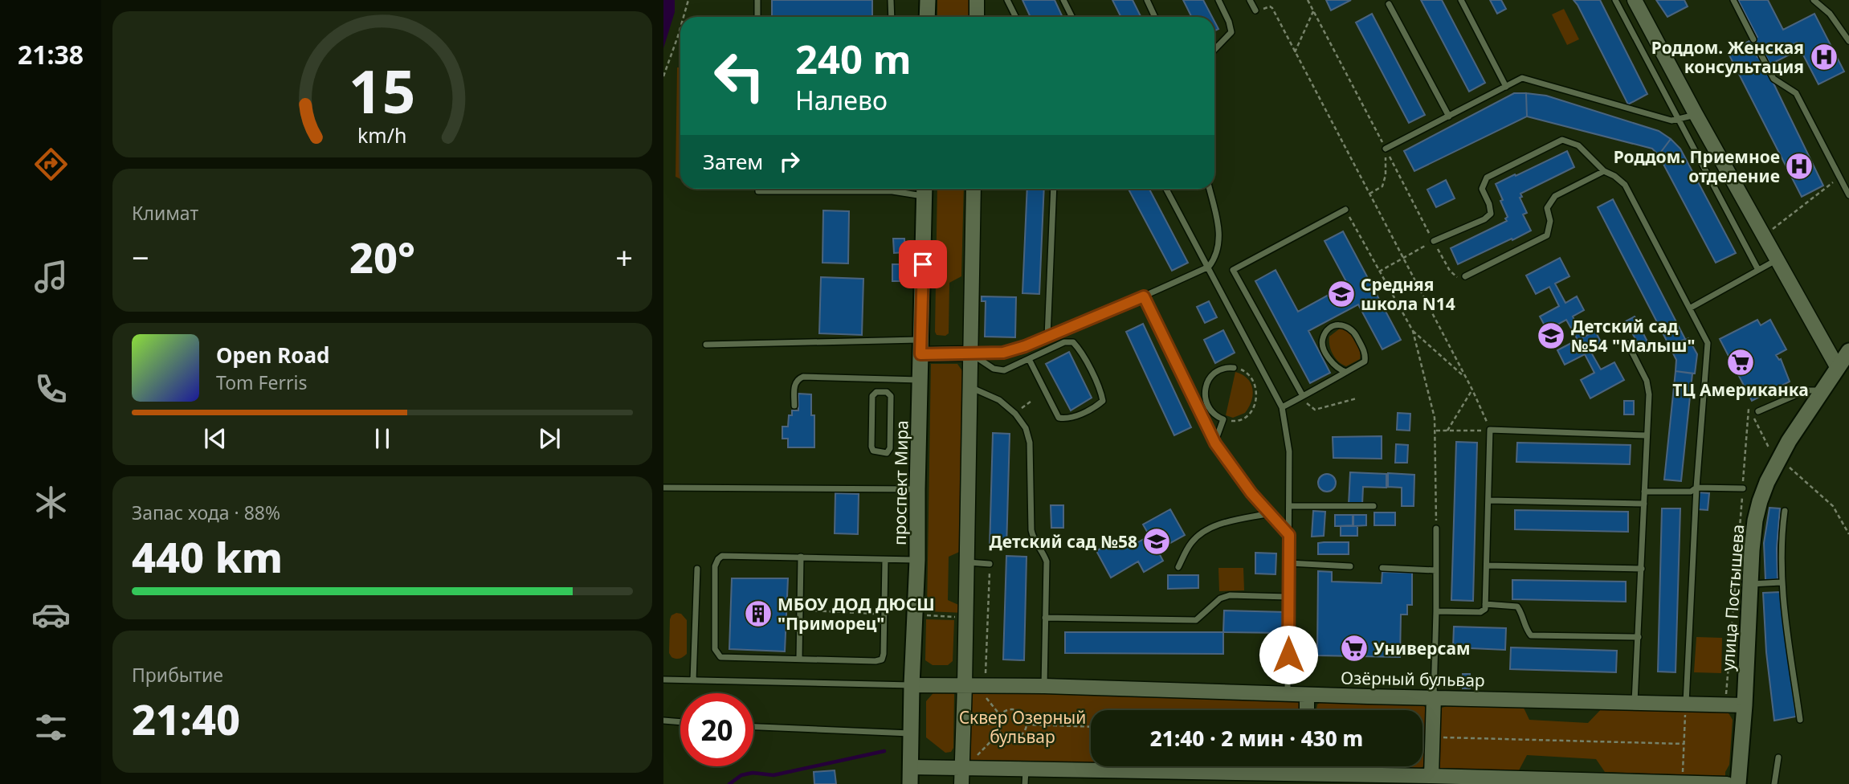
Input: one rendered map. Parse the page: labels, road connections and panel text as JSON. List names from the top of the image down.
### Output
{
  "streets": {
    "main road": ["проспект Мира", "улица Постышева"],
    "street": ["Озёрный бульвар"]
  },
  "crossings": [
    ["проспект Мира", "Озёрный бульвар"],
    ["улица Постышева", "Озёрный бульвар"]
  ],
  "parks": ["Сквер Озерный бульвар"],
  "places": {
    "hospital": ["Роддом. Женская консультация", "Роддом. Приемное отделение"],
    "school or university": ["Средняя школа N14", "Детский сад №54 \"Малыш\"", "Детский сад №58"],
    "supermarket": ["ТЦ Американка", "Универсам"],
    "building": ["МБОУ ДОД ДЮСШ \"Приморец\""]
  },
  "page": {
    "tabs": "21:38",
    "turn": ["240 m", "Налево"],
    "then": "Затем",
    "tile": [
      "Климат",
      ["Запас хода · 88%", "440 km"],
      ["Прибытие", "21:40"]
    ],
    "heat": ["−", "20°", "+"],
    "song": ["Open Road", "Tom Ferris"],
    "limit": "20",
    "trip": "21:40 · 2 мин · 430 m",
    "gauge": ["15", "km/h"]
  }
}
